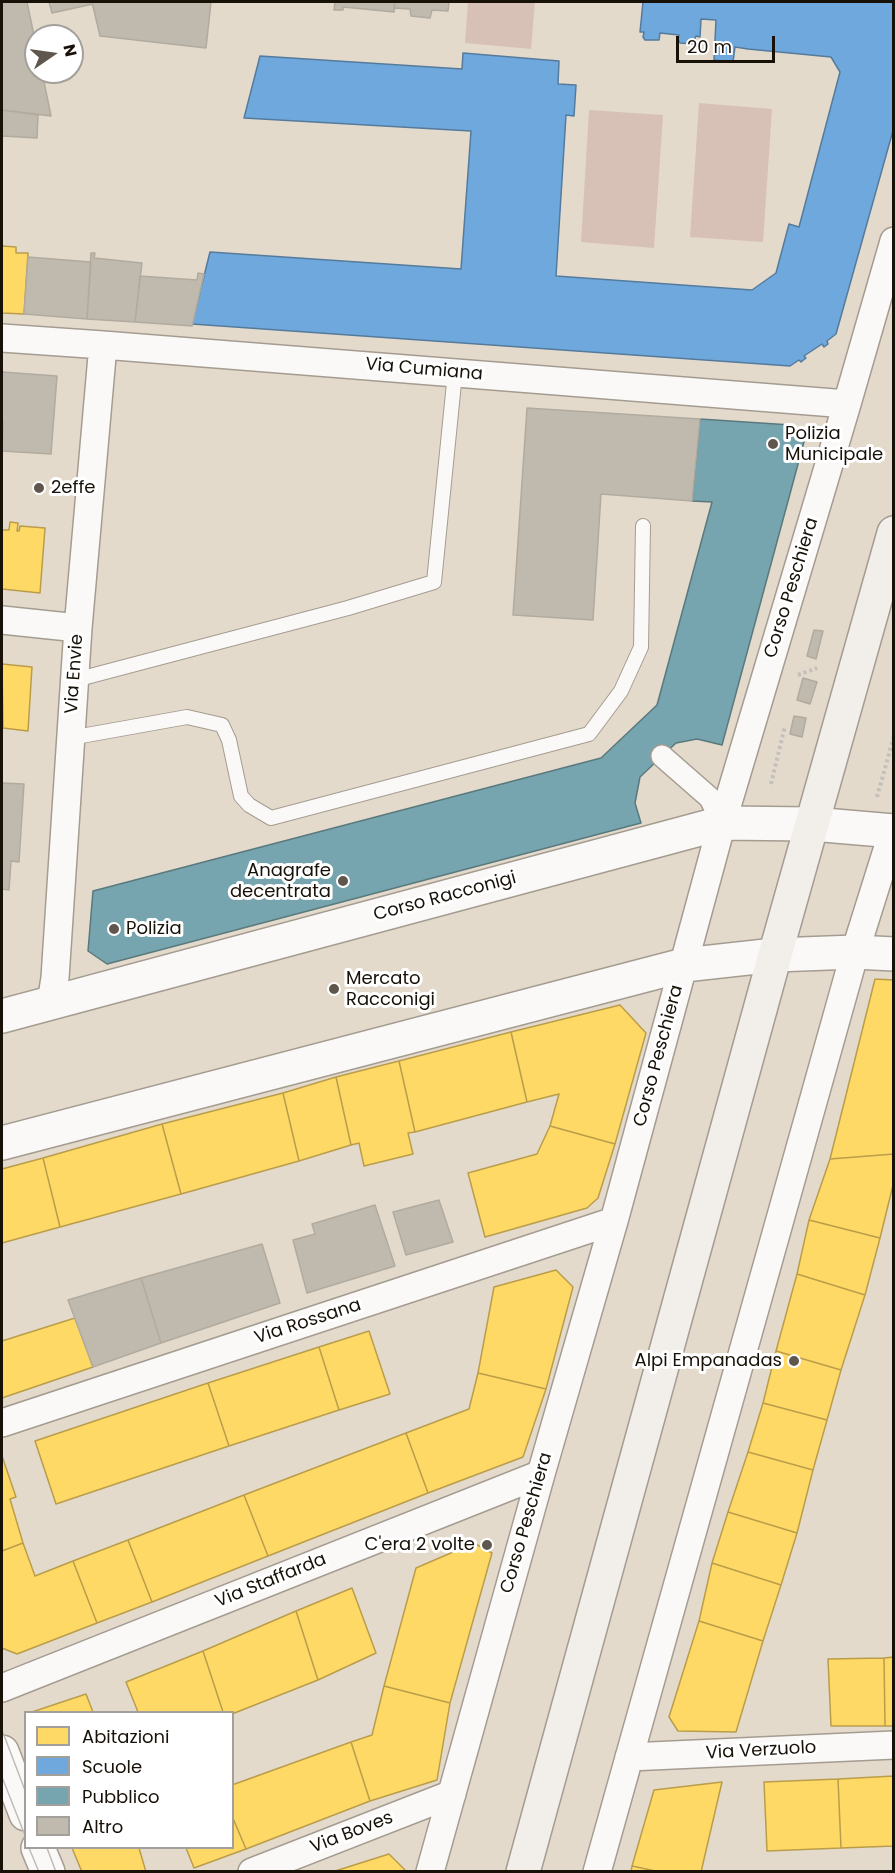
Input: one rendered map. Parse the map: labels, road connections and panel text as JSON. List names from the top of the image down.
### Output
{
  "streets": {
    "street": [
      "Via Cumiana",
      "Corso Peschiera",
      "Via Envie",
      "Corso Racconigi",
      "Via Rossana",
      "Via Staffarda",
      "Via Verzuolo",
      "Via Boves"
    ]
  },
  "crossings": [
    ["Via Cumiana", "Corso Peschiera"],
    ["Via Cumiana", "Via Envie"],
    ["Corso Peschiera", "Corso Racconigi"],
    ["Corso Peschiera", "Via Rossana"],
    ["Corso Peschiera", "Via Staffarda"],
    ["Corso Peschiera", "Via Boves"],
    ["Via Envie", "Corso Racconigi"]
  ],
  "places": [
    "Polizia Municipale",
    "2effe",
    "Anagrafe decentrata",
    "Polizia",
    "Mercato Racconigi",
    "Alpi Empanadas",
    "C'era 2 volte"
  ],
  "legend": [
    "Abitazioni",
    "Scuole",
    "Pubblico",
    "Altro"
  ],
  "scale_bar": "20 m",
  "north": "right"
}
